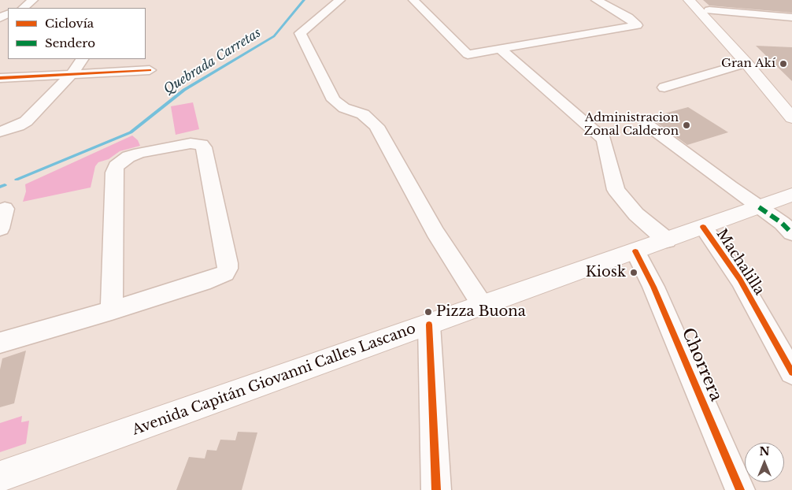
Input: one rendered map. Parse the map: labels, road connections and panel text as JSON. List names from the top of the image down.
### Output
{
  "streets": {
    "main road": ["Avenida Capitán Giovanni Calles Lascano"],
    "street": ["Machalilla", "Chorrera"]
  },
  "crossings": [
    ["Machalilla", "Avenida Capitán Giovanni Calles Lascano"],
    ["Chorrera", "Avenida Capitán Giovanni Calles Lascano"]
  ],
  "water": ["Quebrada Carretas"],
  "places": [
    "Gran Akí",
    "Administracion Zonal Calderon",
    "Kiosk",
    "Pizza Buona"
  ],
  "legend": ["Ciclovía", "Sendero"],
  "north": "top"
}
